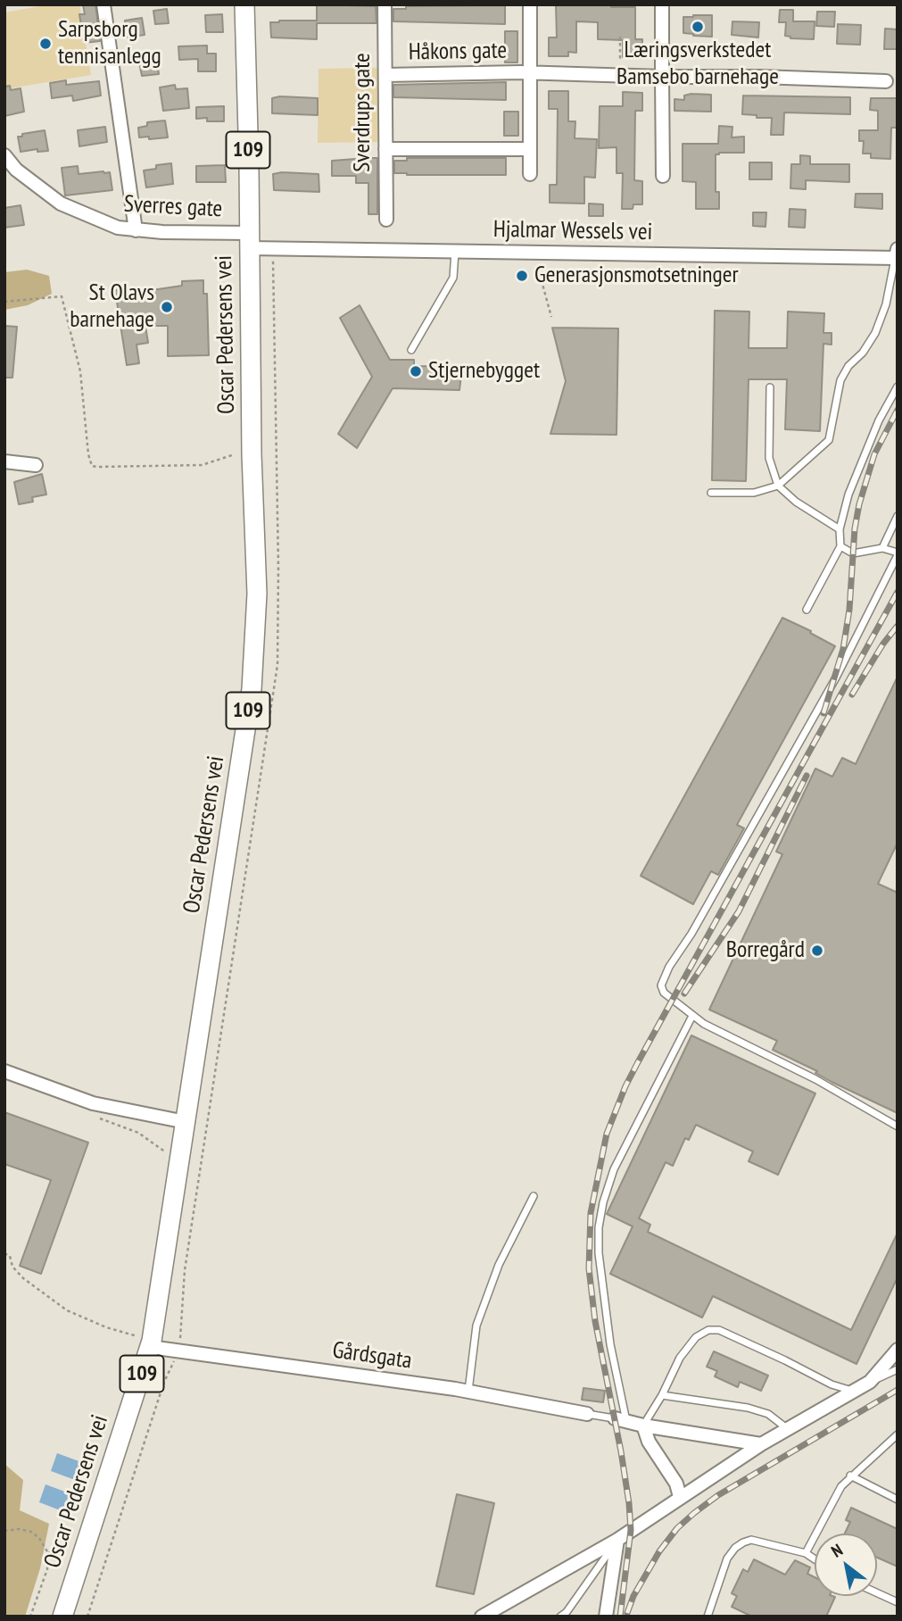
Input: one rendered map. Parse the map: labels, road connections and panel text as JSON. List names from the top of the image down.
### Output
{
  "streets": {
    "main road": ["109", "Oscar Pedersens vei"],
    "street": [
      "Håkons gate",
      "Sverdrups gate",
      "Sverres gate",
      "Hjalmar Wessels vei",
      "Gårdsgata"
    ]
  },
  "crossings": [
    ["Håkons gate", "Sverdrups gate"],
    ["Sverres gate", "Hjalmar Wessels vei"],
    ["Sverres gate", "Oscar Pedersens vei"],
    ["Hjalmar Wessels vei", "Oscar Pedersens vei"],
    ["Oscar Pedersens vei", "Gårdsgata"]
  ],
  "places": [
    "Læringsverkstedet Bamsebo barnehage",
    "Sarpsborg tennisanlegg",
    "Generasjonsmotsetninger",
    "St Olavs barnehage",
    "Stjernebygget",
    "Borregård"
  ],
  "north": "top left"
}
